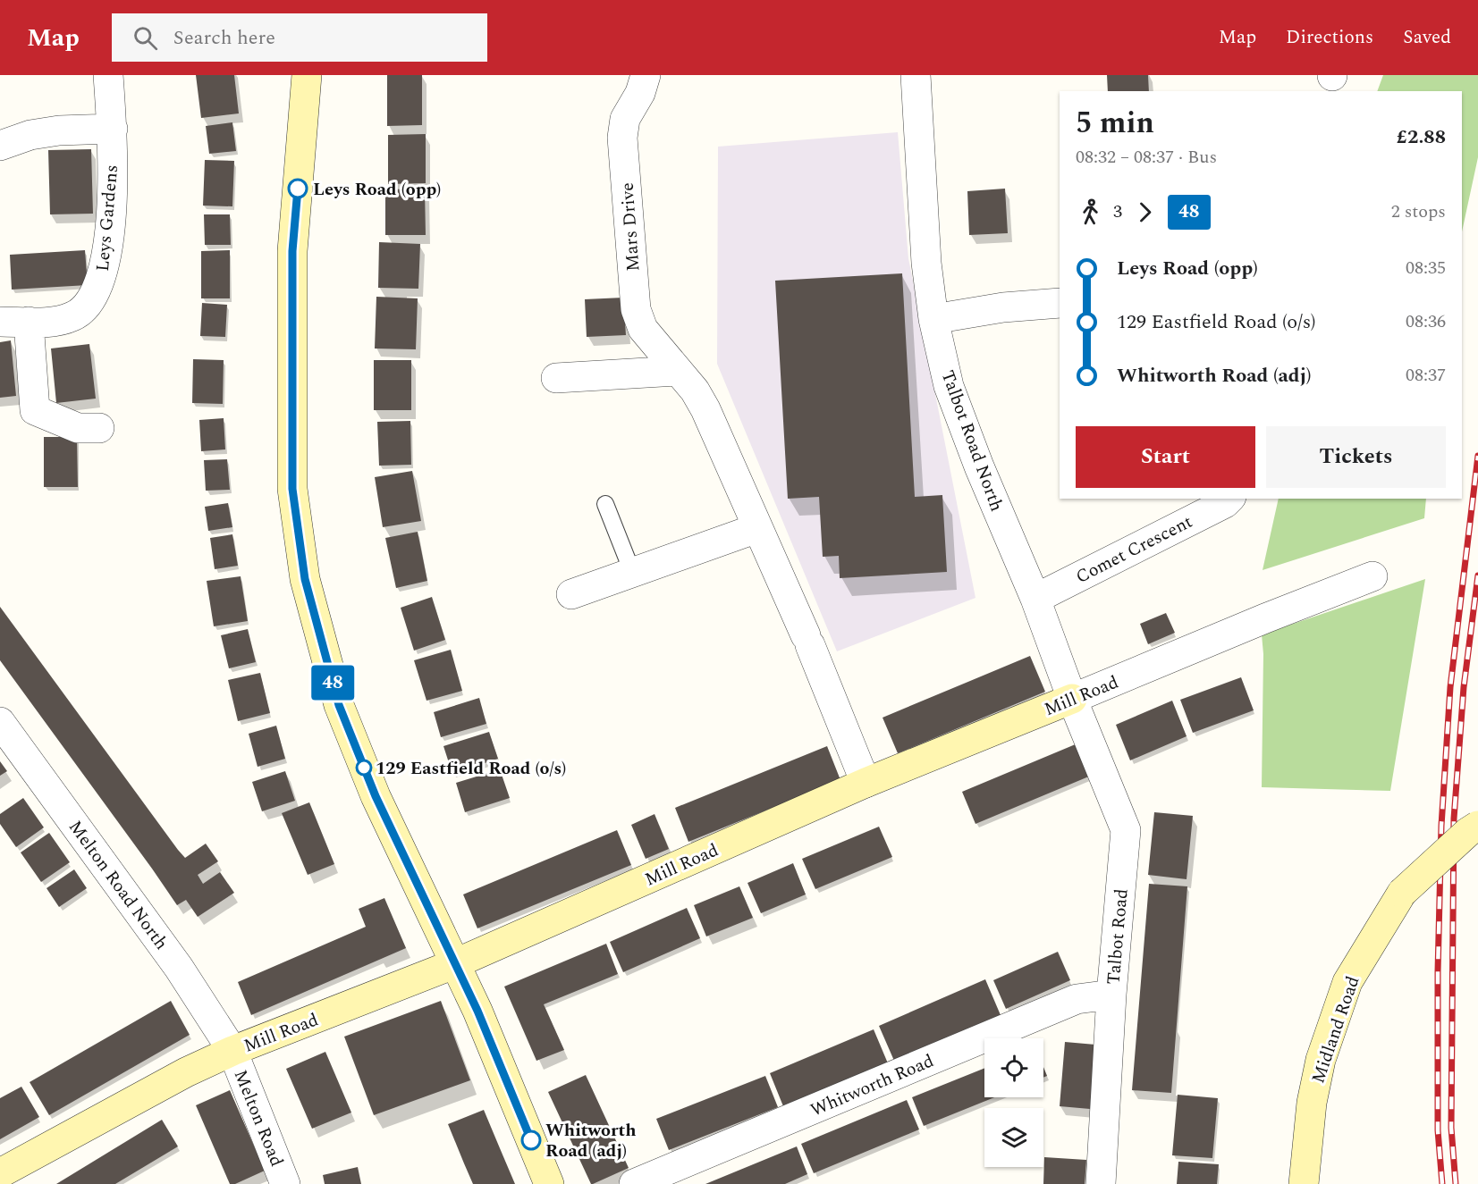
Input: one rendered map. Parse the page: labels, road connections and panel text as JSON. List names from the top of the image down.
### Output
{
  "streets": {
    "main road": ["Mill Road", "Midland Road"],
    "street": [
      "Leys Gardens",
      "Mars Drive",
      "Talbot Road North",
      "Comet Crescent",
      "Melton Road North",
      "Talbot Road",
      "Whitworth Road",
      "Melton Road"
    ]
  },
  "crossings": [
    ["Mars Drive", "Mill Road"],
    ["Talbot Road North", "Comet Crescent"],
    ["Talbot Road North", "Mill Road"],
    ["Talbot Road North", "Talbot Road"],
    ["Mill Road", "Melton Road North"],
    ["Mill Road", "Talbot Road"],
    ["Mill Road", "Melton Road"],
    ["Melton Road North", "Melton Road"],
    ["Talbot Road", "Whitworth Road"]
  ],
  "places": ["Leys Road (opp)", "129 Eastfield Road (o/s)", "Whitworth Road (adj)"],
  "lines": ["bus line 48"],
  "page": {
    "header": "Map",
    "search": "Search here",
    "nav": ["Map", "Directions", "Saved"],
    "on_map": "48",
    "heading": ["5 min", "08:32 – 08:37 · Bus", "£2.88"],
    "legs": ["3", "48", "2 stops"],
    "list": [
      {
        "name": "Leys Road (opp)",
        "value": "08:35"
      },
      {
        "name": "129 Eastfield Road (o/s)",
        "value": "08:36"
      },
      {
        "name": "Whitworth Road (adj)",
        "value": "08:37"
      }
    ],
    "buttons": ["Start", "Tickets"]
  }
}
